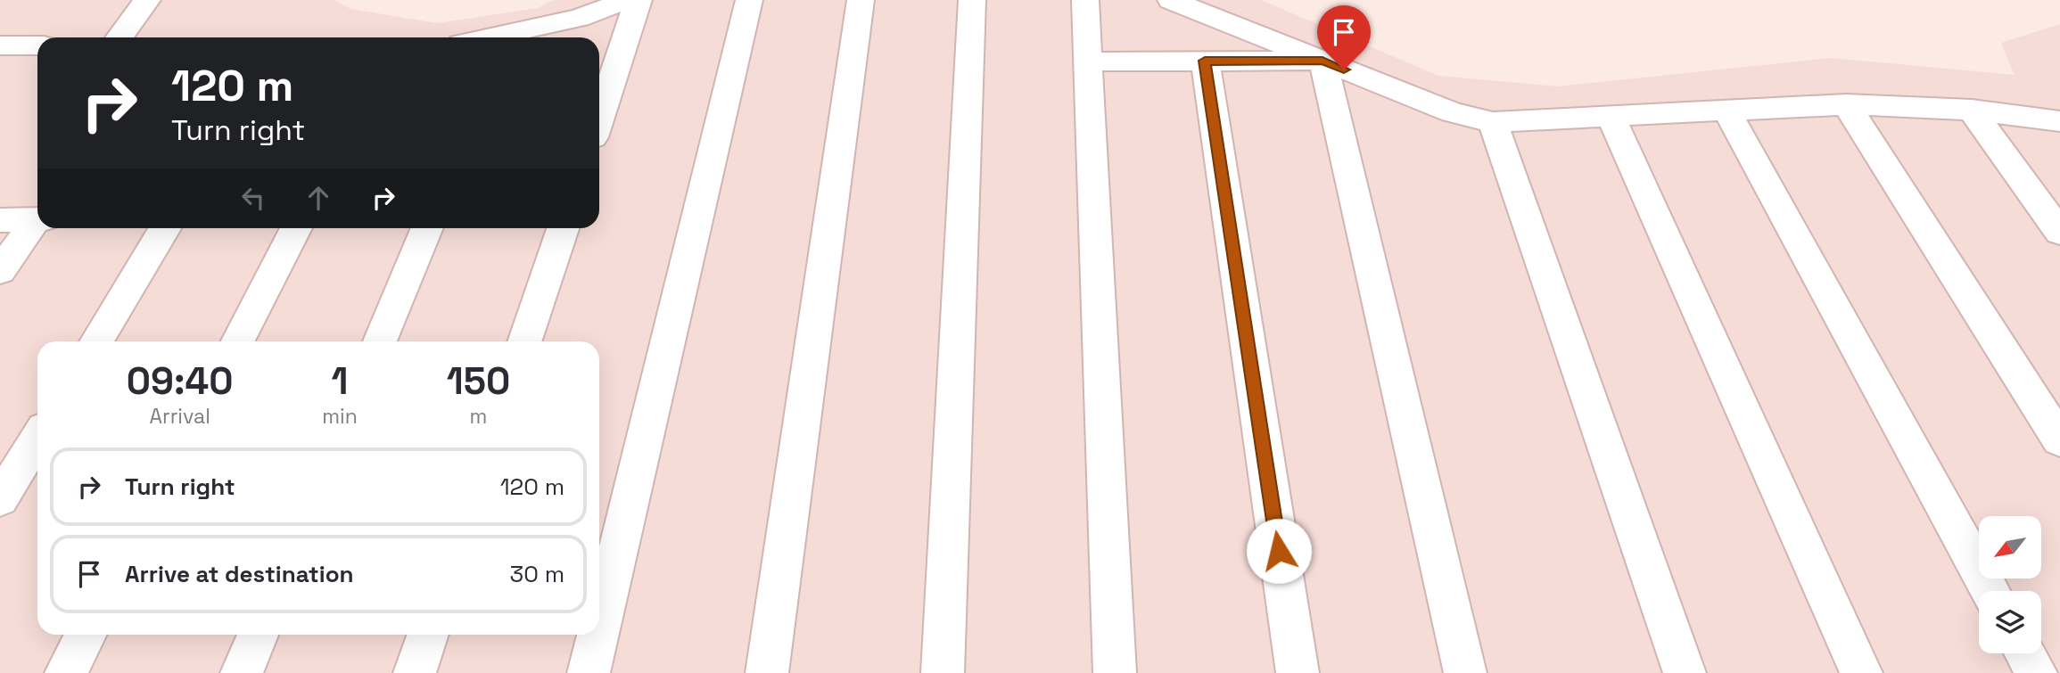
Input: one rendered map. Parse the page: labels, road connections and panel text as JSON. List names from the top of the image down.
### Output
{
  "north": "bottom left",
  "page": {
    "turn": ["120 m", "Turn right"],
    "eta": [
      "09:40",
      "Arrival",
      "1",
      "min",
      "150",
      "m"
    ],
    "list": [
      {
        "name": "Turn right",
        "value": "120 m"
      },
      {
        "name": "Arrive at destination",
        "value": "30 m"
      }
    ]
  }
}
